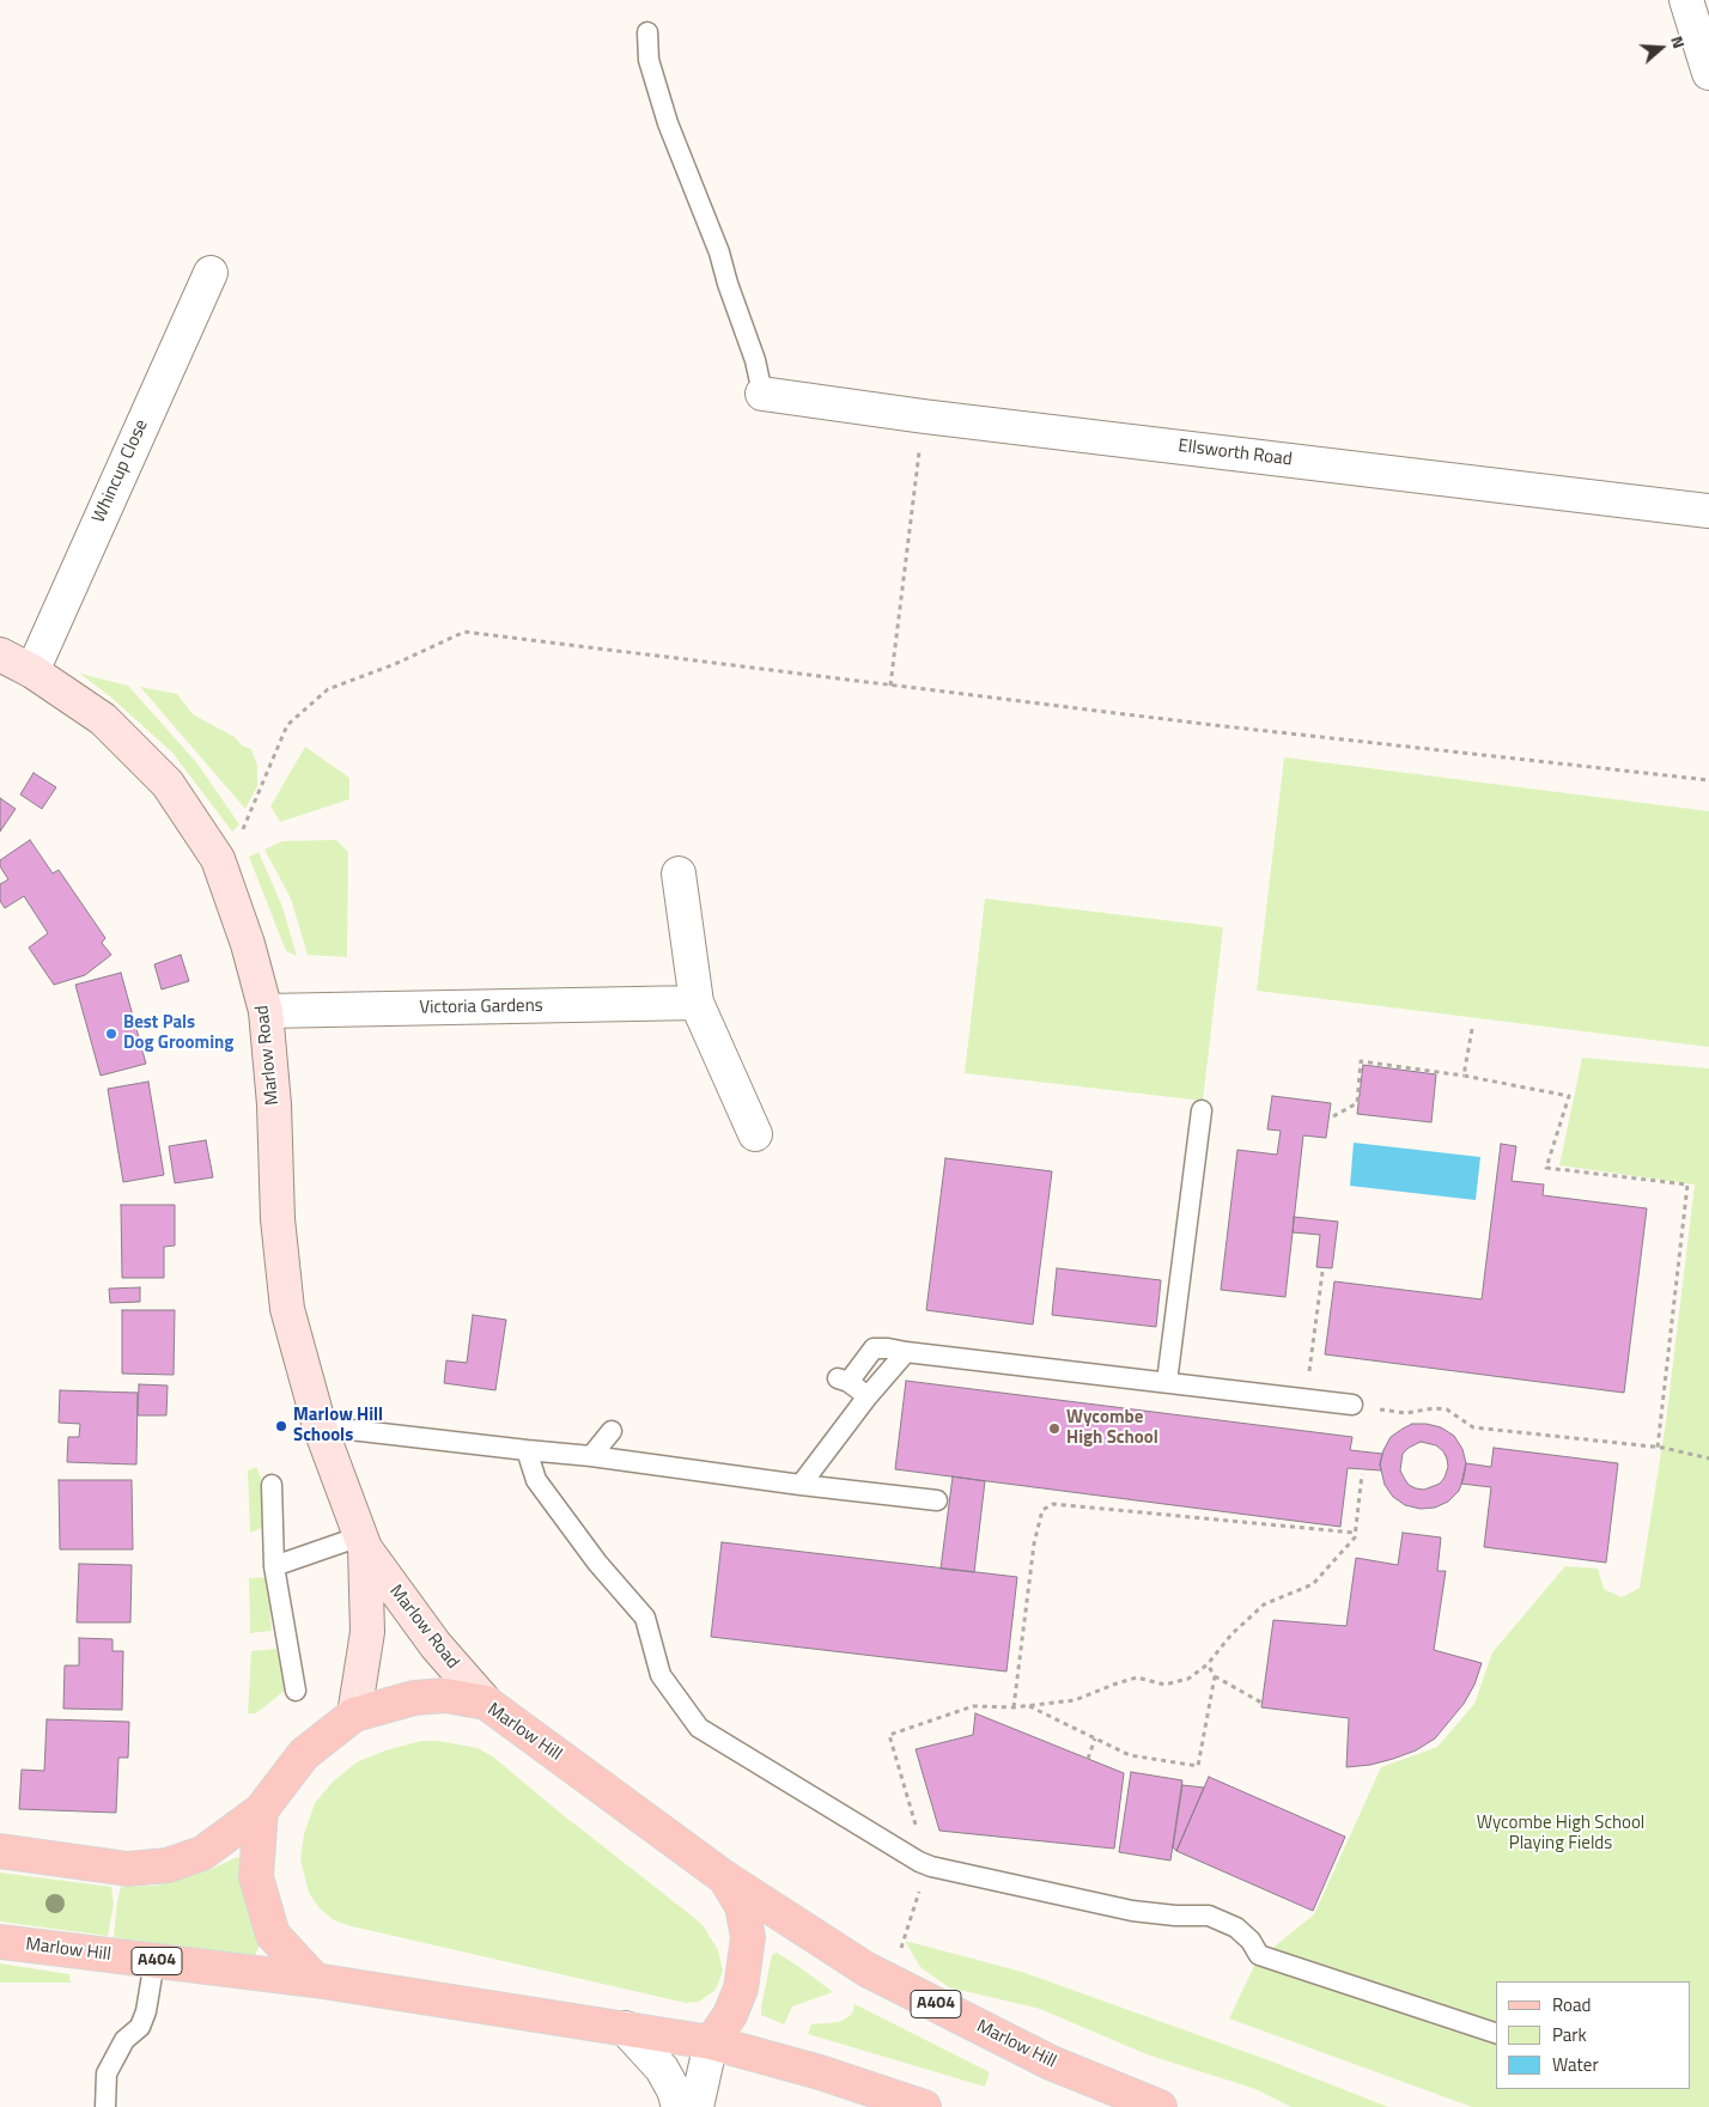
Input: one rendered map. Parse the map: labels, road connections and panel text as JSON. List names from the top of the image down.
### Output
{
  "streets": {
    "main road": ["Marlow Hill", "A404"],
    "street": [
      "Ellsworth Road",
      "Whincup Close",
      "Victoria Gardens",
      "Marlow Road"
    ]
  },
  "crossings": [
    ["Whincup Close", "Marlow Road"],
    ["Victoria Gardens", "Marlow Road"],
    ["Marlow Road", "Marlow Hill"]
  ],
  "parks": ["Wycombe High School Playing Fields"],
  "places": ["Best Pals Dog Grooming", "Marlow Hill Schools", "Wycombe High School"],
  "legend": ["Road", "Park", "Water"],
  "north": "right"
}
